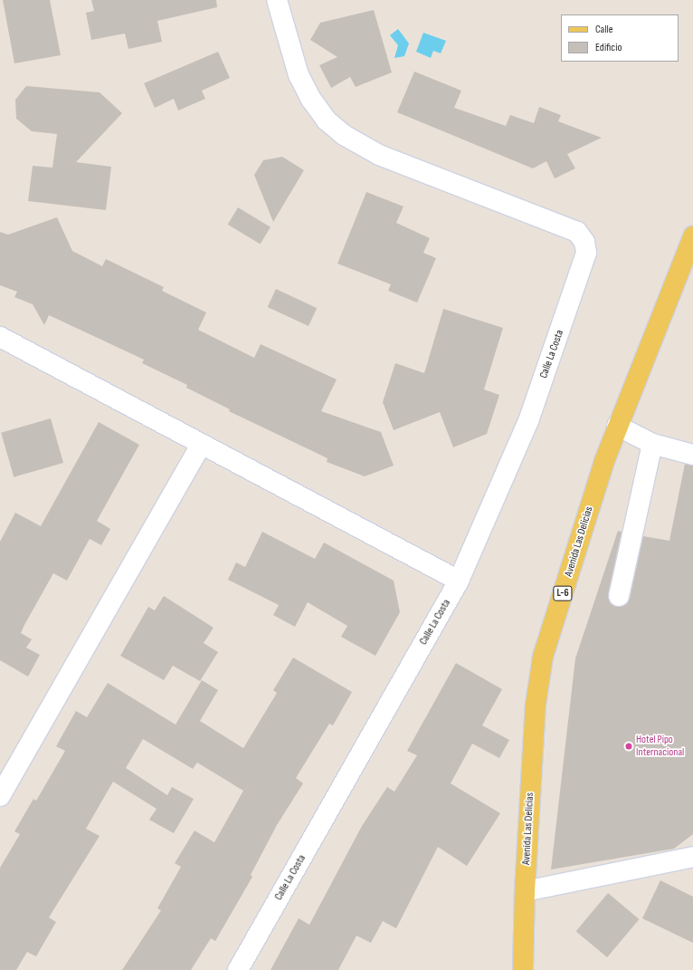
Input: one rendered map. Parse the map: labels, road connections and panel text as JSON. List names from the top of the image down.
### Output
{
  "streets": {
    "main road": ["Avenida Las Delicias", "L-6"],
    "street": ["Calle La Costa"]
  },
  "places": ["Hotel Pipo Internacional"],
  "legend": ["Calle", "Edificio"]
}
